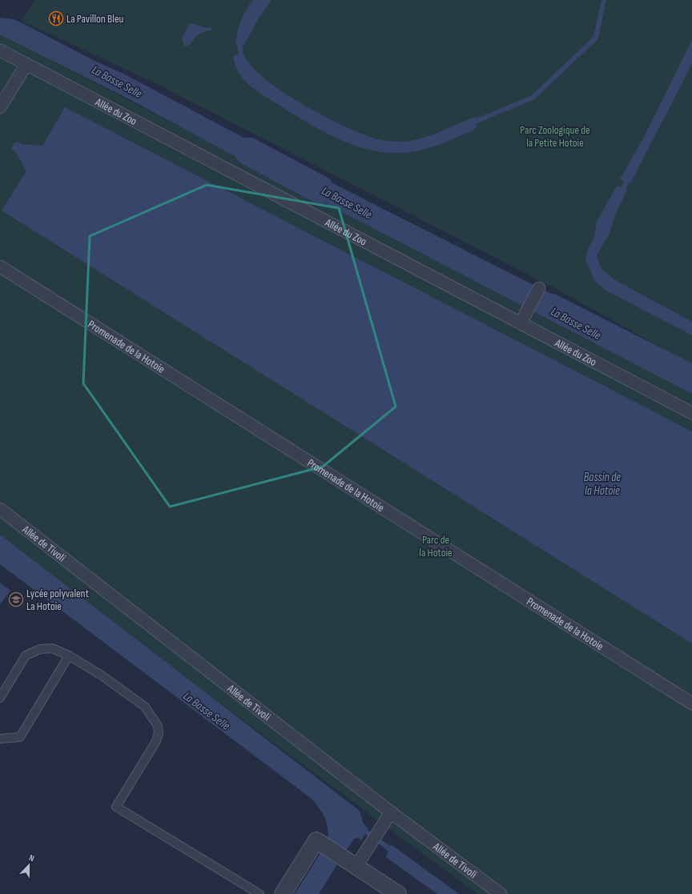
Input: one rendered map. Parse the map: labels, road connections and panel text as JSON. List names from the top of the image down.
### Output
{
  "streets": {
    "street": ["Allée du Zoo", "Promenade de la Hotoie", "Allée de Tivoli"]
  },
  "water": ["La Basse Selle", "Bassin de la Hotoie"],
  "parks": ["Parc Zoologique de la Petite Hotoie", "Parc de la Hotoie"],
  "places": {
    "restaurant": ["La Pavillon Bleu"],
    "school or university": ["Lycée polyvalent La Hotoie"]
  },
  "north": "top"
}
